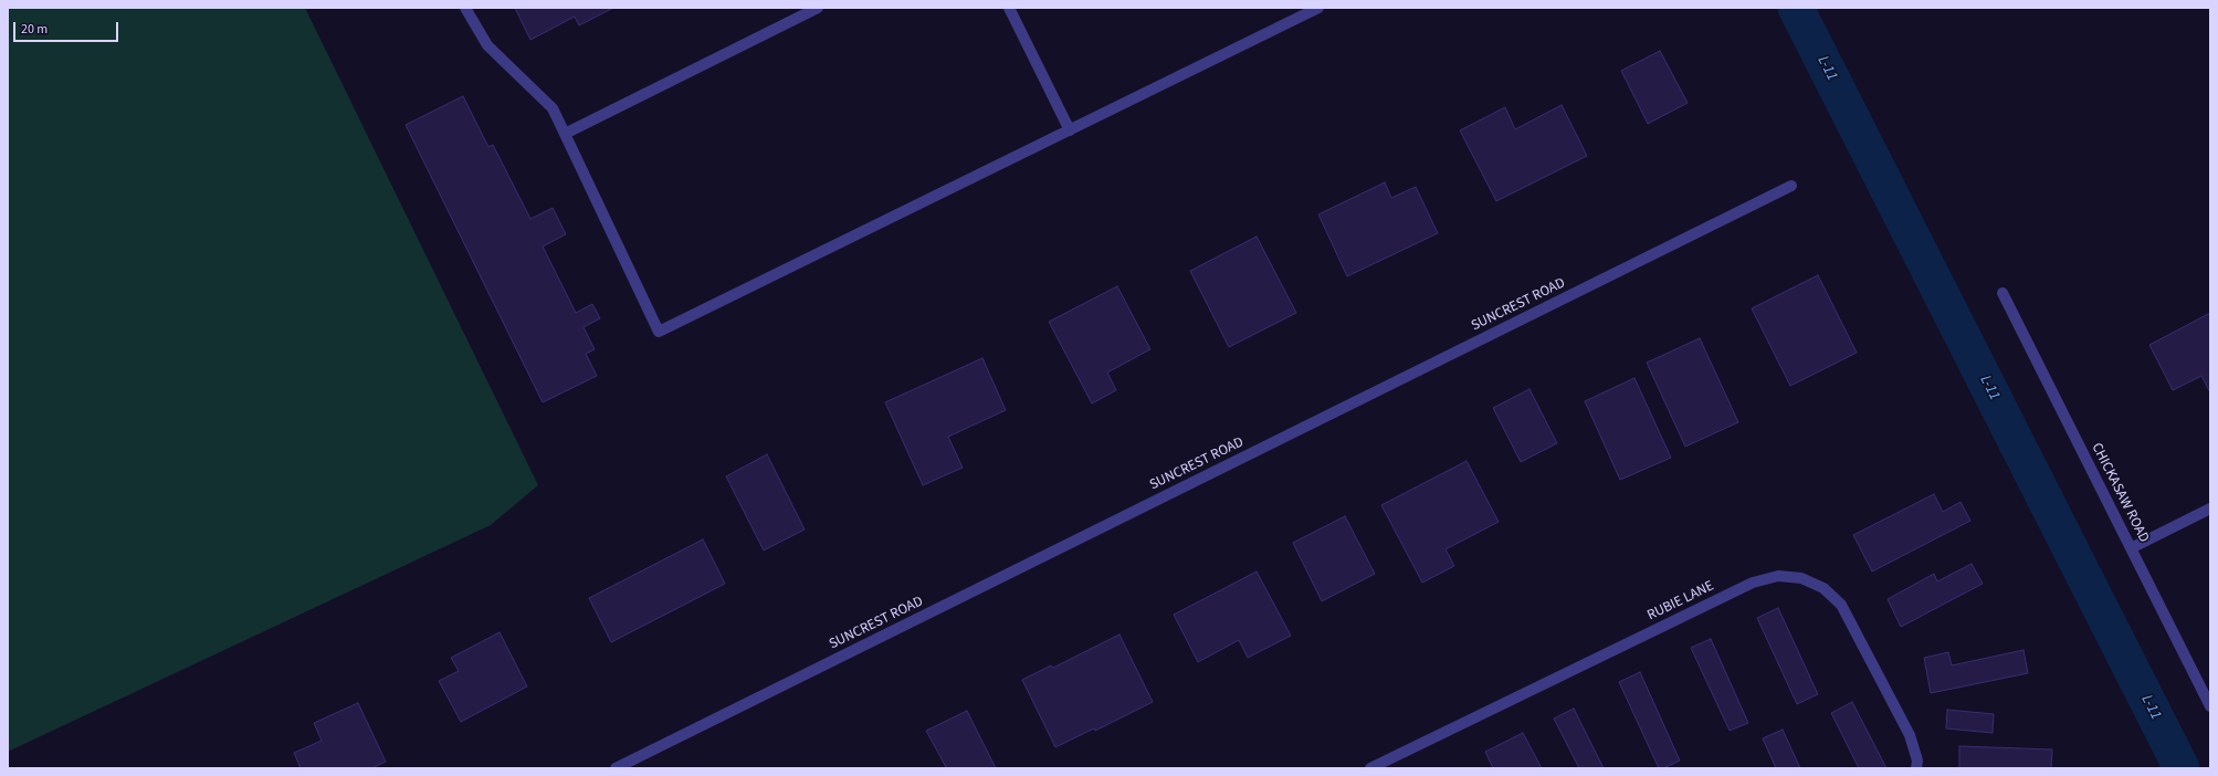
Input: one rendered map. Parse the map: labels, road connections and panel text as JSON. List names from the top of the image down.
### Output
{
  "streets": {
    "street": ["SUNCREST ROAD", "CHICKASAW ROAD", "RUBIE LANE"]
  },
  "water": ["L-11"],
  "scale_bar": "20 m"
}
